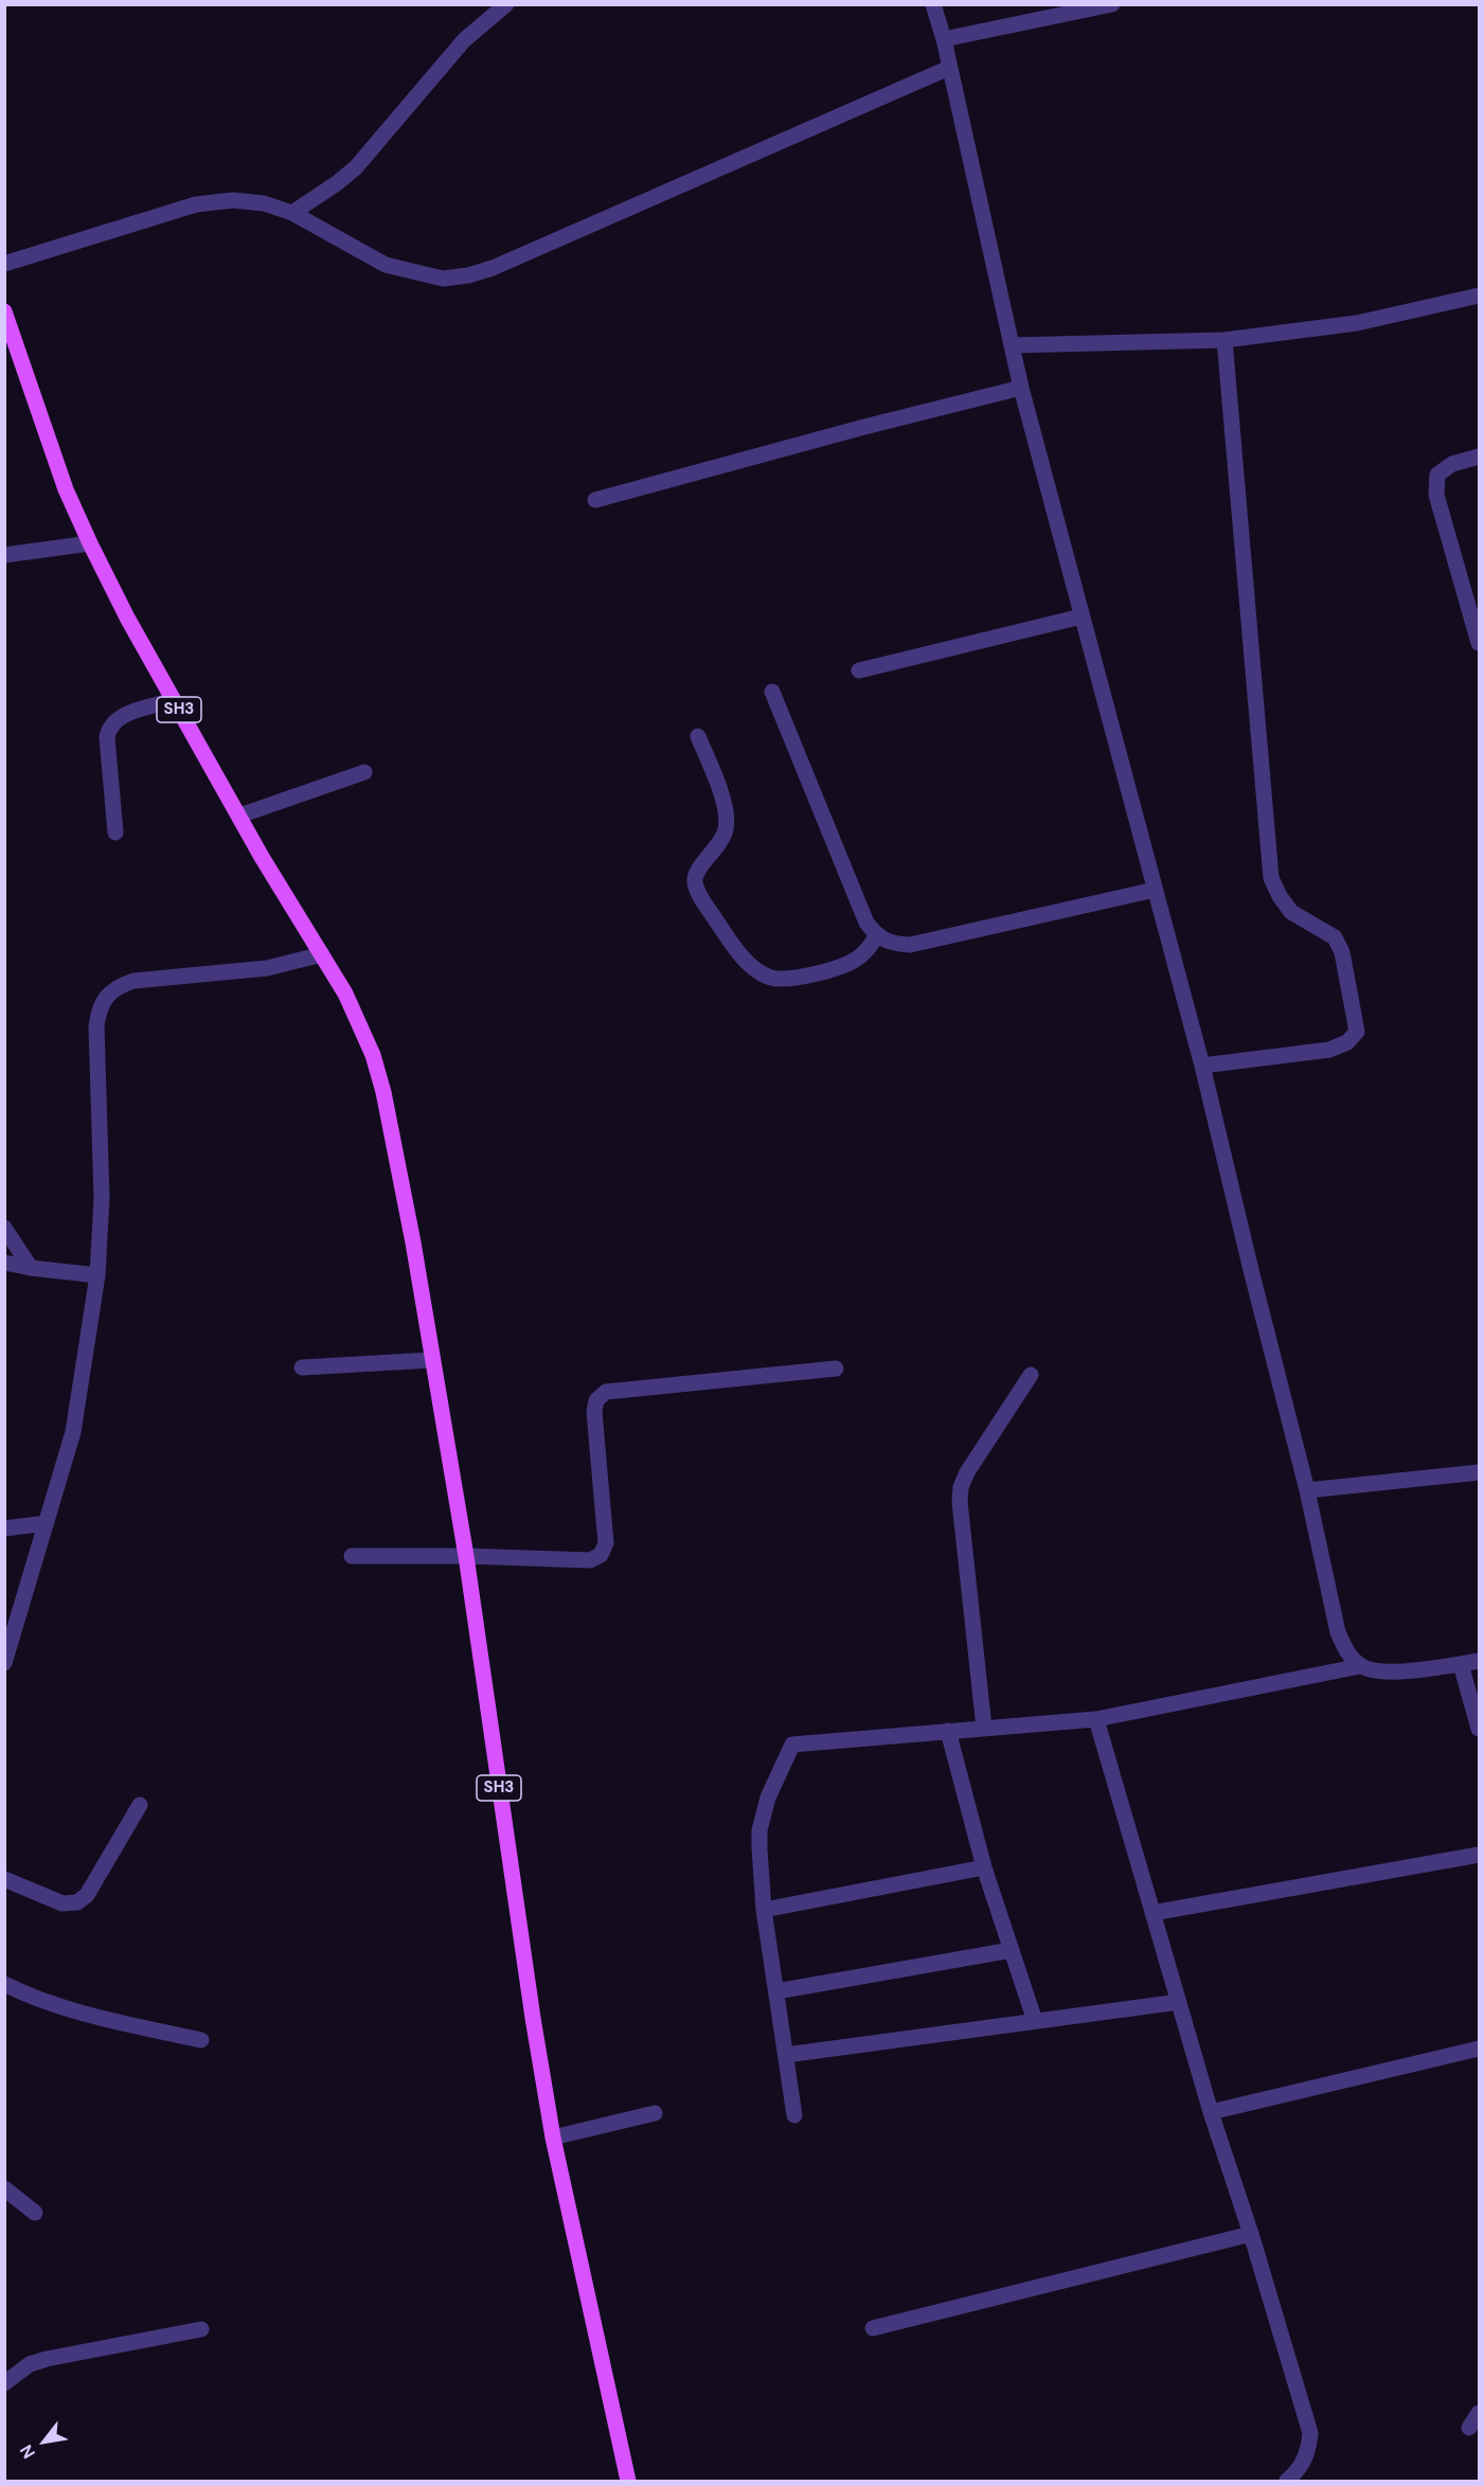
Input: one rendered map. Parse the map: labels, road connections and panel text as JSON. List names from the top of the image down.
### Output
{
  "streets": {
    "main road": ["SH3"]
  },
  "north": "bottom left"
}
